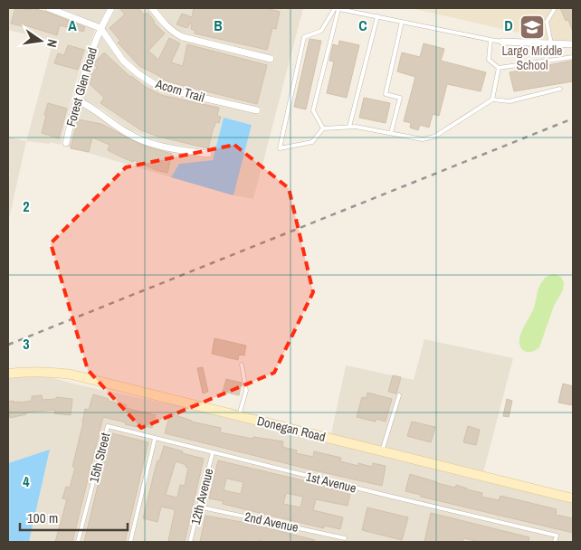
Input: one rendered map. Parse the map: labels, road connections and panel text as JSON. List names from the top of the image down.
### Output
{
  "streets": {
    "street": ["Forest Glen Road", "Acorn Trail", "Donegan Road"],
    "lane": [
      "15th Street",
      "1st Avenue",
      "12th Avenue",
      "2nd Avenue"
    ]
  },
  "crossings": [
    ["Forest Glen Road", "Acorn Trail"],
    ["15th Street", "1st Avenue"],
    ["1st Avenue", "12th Avenue"],
    ["12th Avenue", "2nd Avenue"]
  ],
  "places": {
    "school or university": ["Largo Middle School"]
  },
  "scale_bar": "100 m",
  "north": "right",
  "grid": {
    "columns": [
      "A",
      "B",
      "C",
      "D"
    ],
    "rows": ["2", "3", "4"]
  }
}
